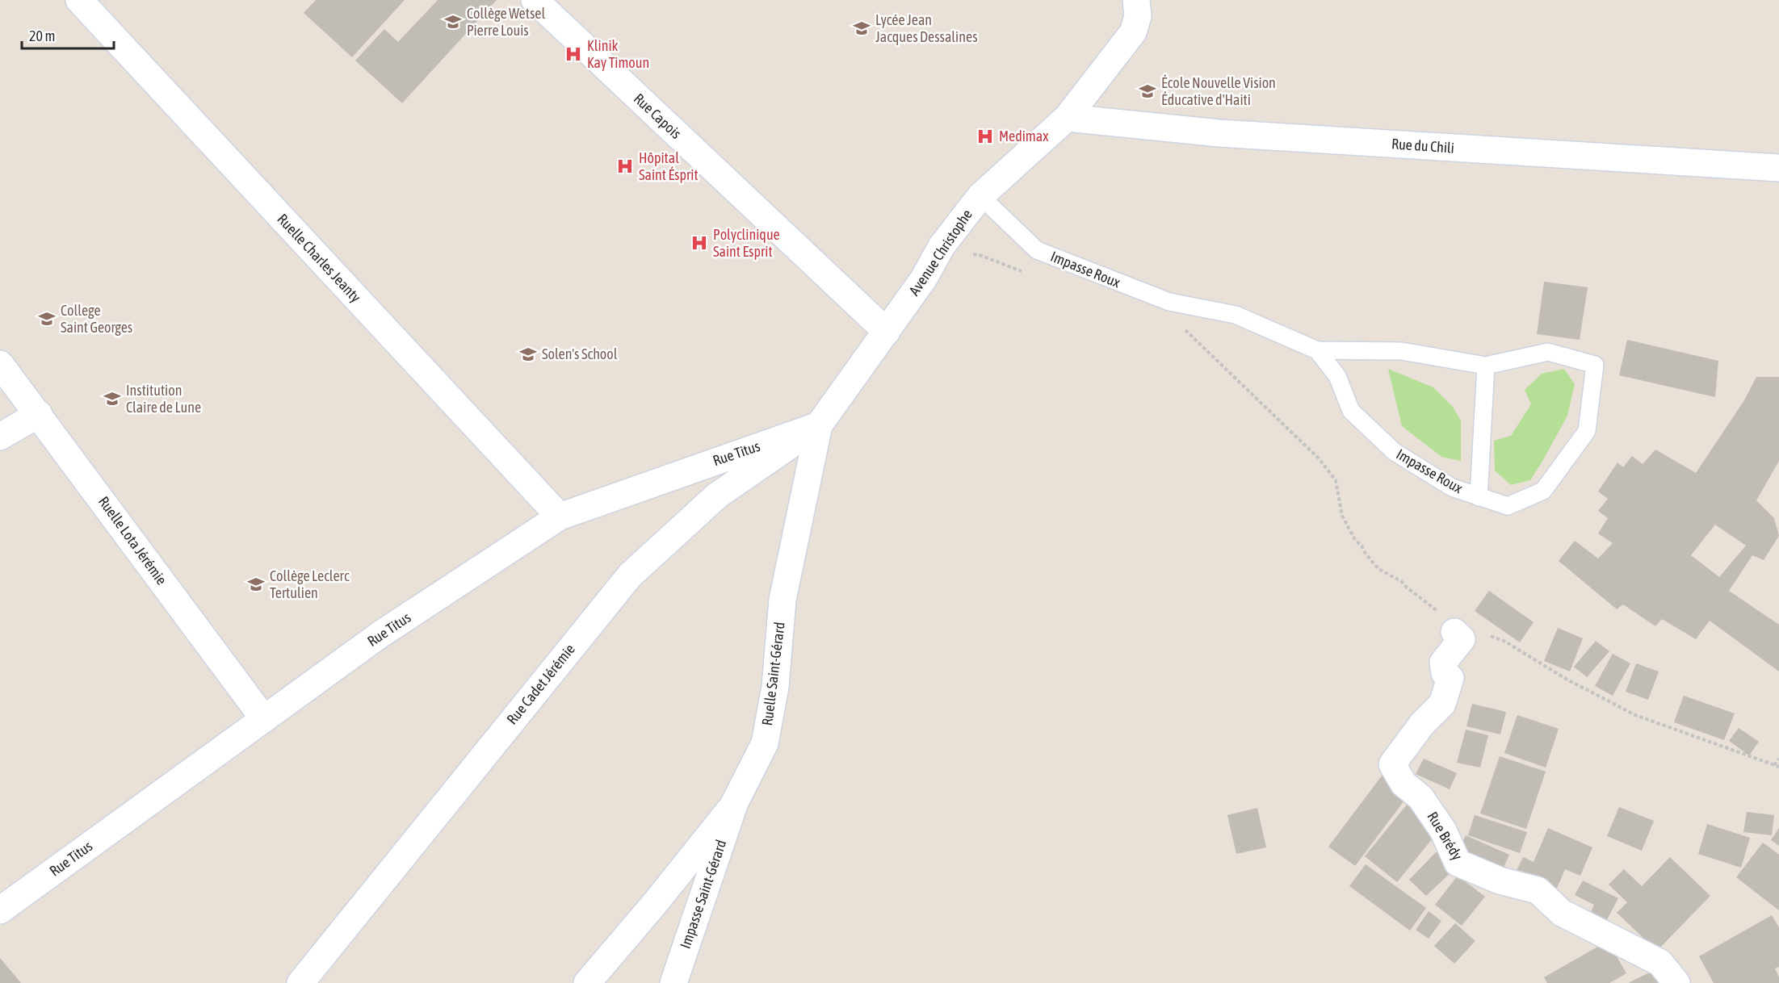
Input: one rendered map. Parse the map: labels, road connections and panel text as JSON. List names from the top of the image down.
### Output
{
  "streets": {
    "street": [
      "Rue Capois",
      "Rue du Chili",
      "Avenue Christophe",
      "Ruelle Charles Jeanty",
      "Rue Titus",
      "Ruelle Lota Jérémie",
      "Ruelle Saint-Gérard",
      "Rue Cadet Jérémie",
      "Rue Brédy",
      "Impasse Saint-Gérard"
    ],
    "lane": ["Impasse Roux"]
  },
  "crossings": [
    ["Rue Capois", "Avenue Christophe"],
    ["Rue du Chili", "Avenue Christophe"],
    ["Avenue Christophe", "Impasse Roux"],
    ["Avenue Christophe", "Rue Titus"],
    ["Avenue Christophe", "Ruelle Saint-Gérard"],
    ["Avenue Christophe", "Rue Cadet Jérémie"],
    ["Ruelle Charles Jeanty", "Rue Titus"],
    ["Rue Titus", "Ruelle Lota Jérémie"],
    ["Rue Titus", "Ruelle Saint-Gérard"],
    ["Rue Titus", "Rue Cadet Jérémie"],
    ["Ruelle Saint-Gérard", "Rue Cadet Jérémie"],
    ["Ruelle Saint-Gérard", "Impasse Saint-Gérard"]
  ],
  "places": {
    "school or university": [
      "Collège Wetsel Pierre Louis",
      "Lycée Jean Jacques Dessalines",
      "École Nouvelle Vision Éducative d'Haiti",
      "College Saint Georges",
      "Solen's School",
      "Institution Claire de Lune",
      "Collège Leclerc Tertulien"
    ],
    "hospital": [
      "Klinik Kay Timoun",
      "Medimax",
      "Hôpital Saint Ésprit",
      "Polyclinique Saint Esprit"
    ]
  },
  "scale_bar": "20 m"
}
